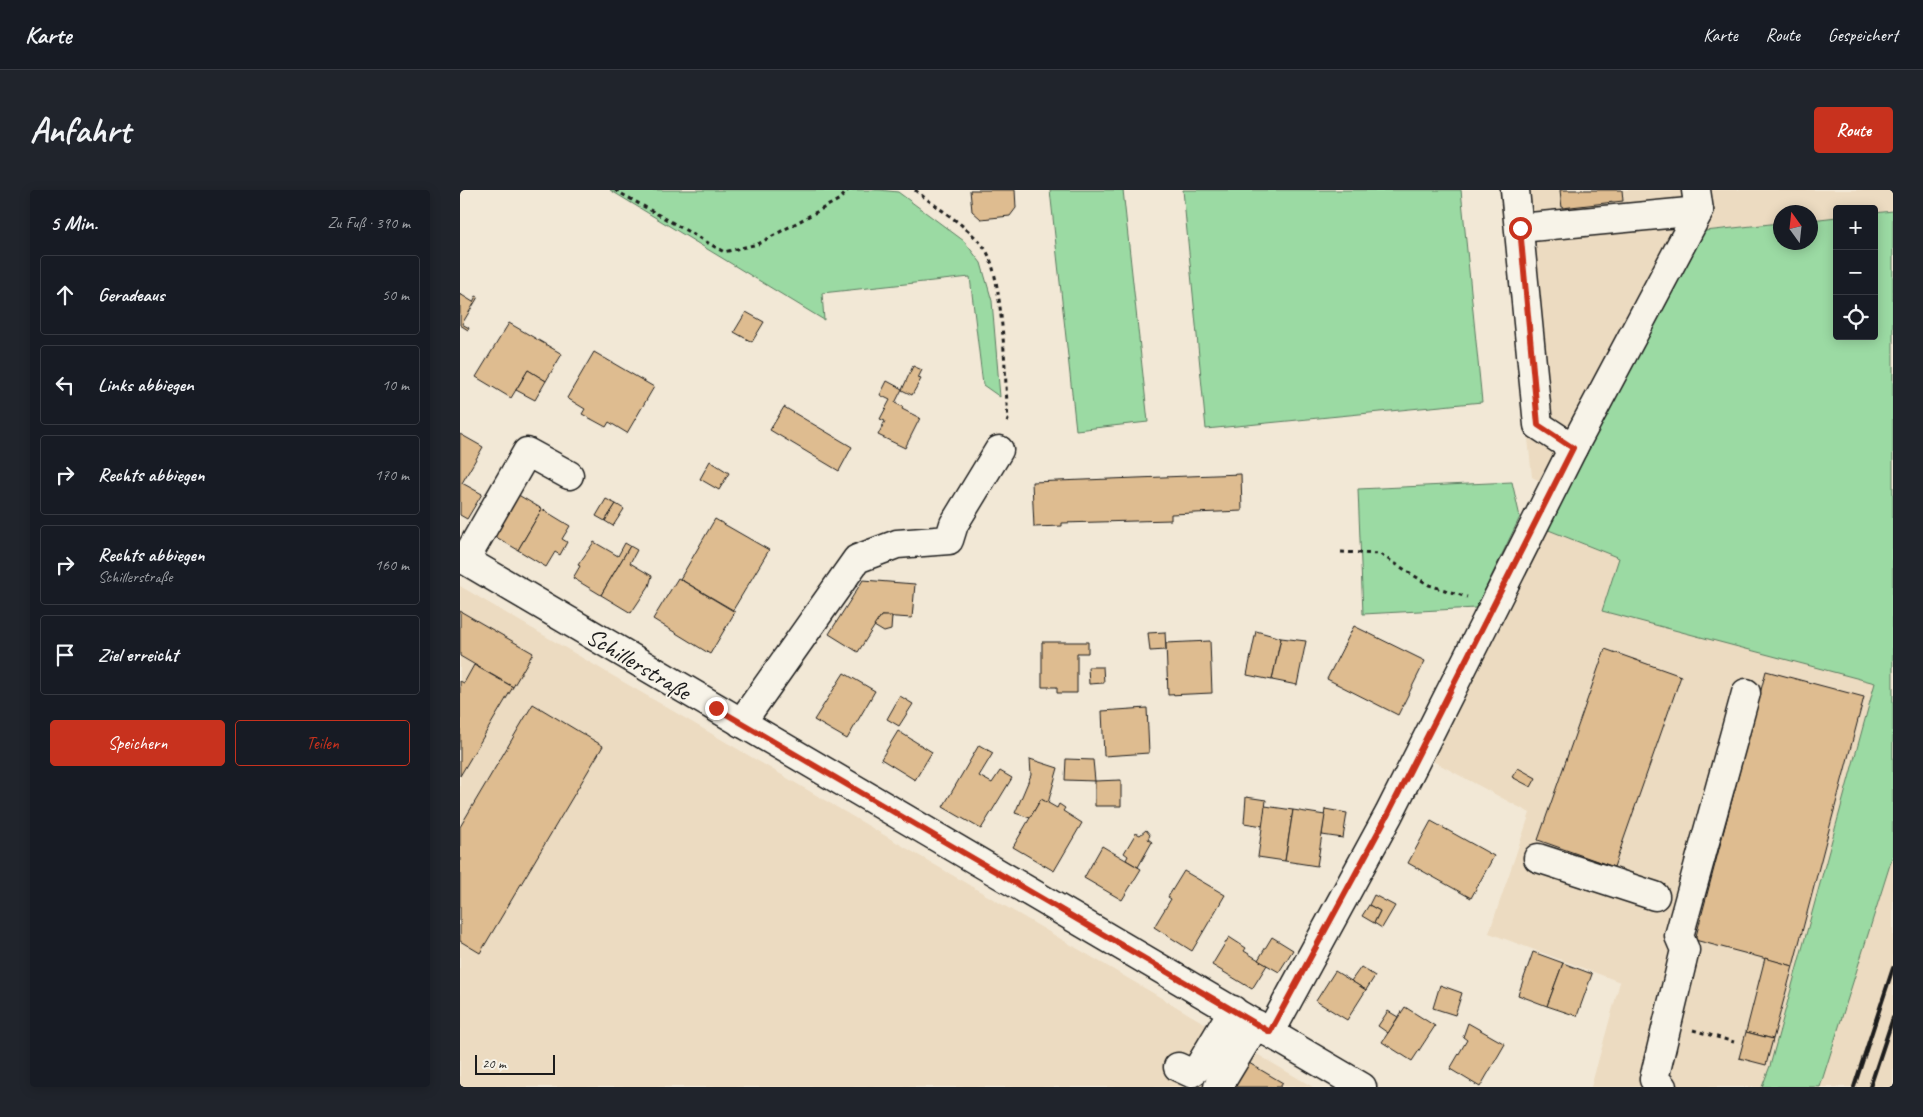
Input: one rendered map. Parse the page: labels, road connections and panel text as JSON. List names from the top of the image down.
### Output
{
  "streets": {
    "street": ["Schillerstraße"]
  },
  "scale_bar": "20 m",
  "north": "top",
  "page": {
    "header": "Karte",
    "nav": ["Karte", "Route", "Gespeichert"],
    "buttons": [
      "Route",
      ["Speichern", "Teilen"]
    ],
    "title": "Anfahrt",
    "heading": ["5 Min.", "Zu Fuß · 390 m"],
    "map_buttons": ["+", "−"],
    "list": [
      ["Geradeaus", "50 m"],
      ["Links abbiegen", "10 m"],
      ["Rechts abbiegen", "170 m"],
      ["Rechts abbiegen", "Schillerstraße", "160 m"],
      "Ziel erreicht"
    ],
    "scale": "20 m"
  }
}
